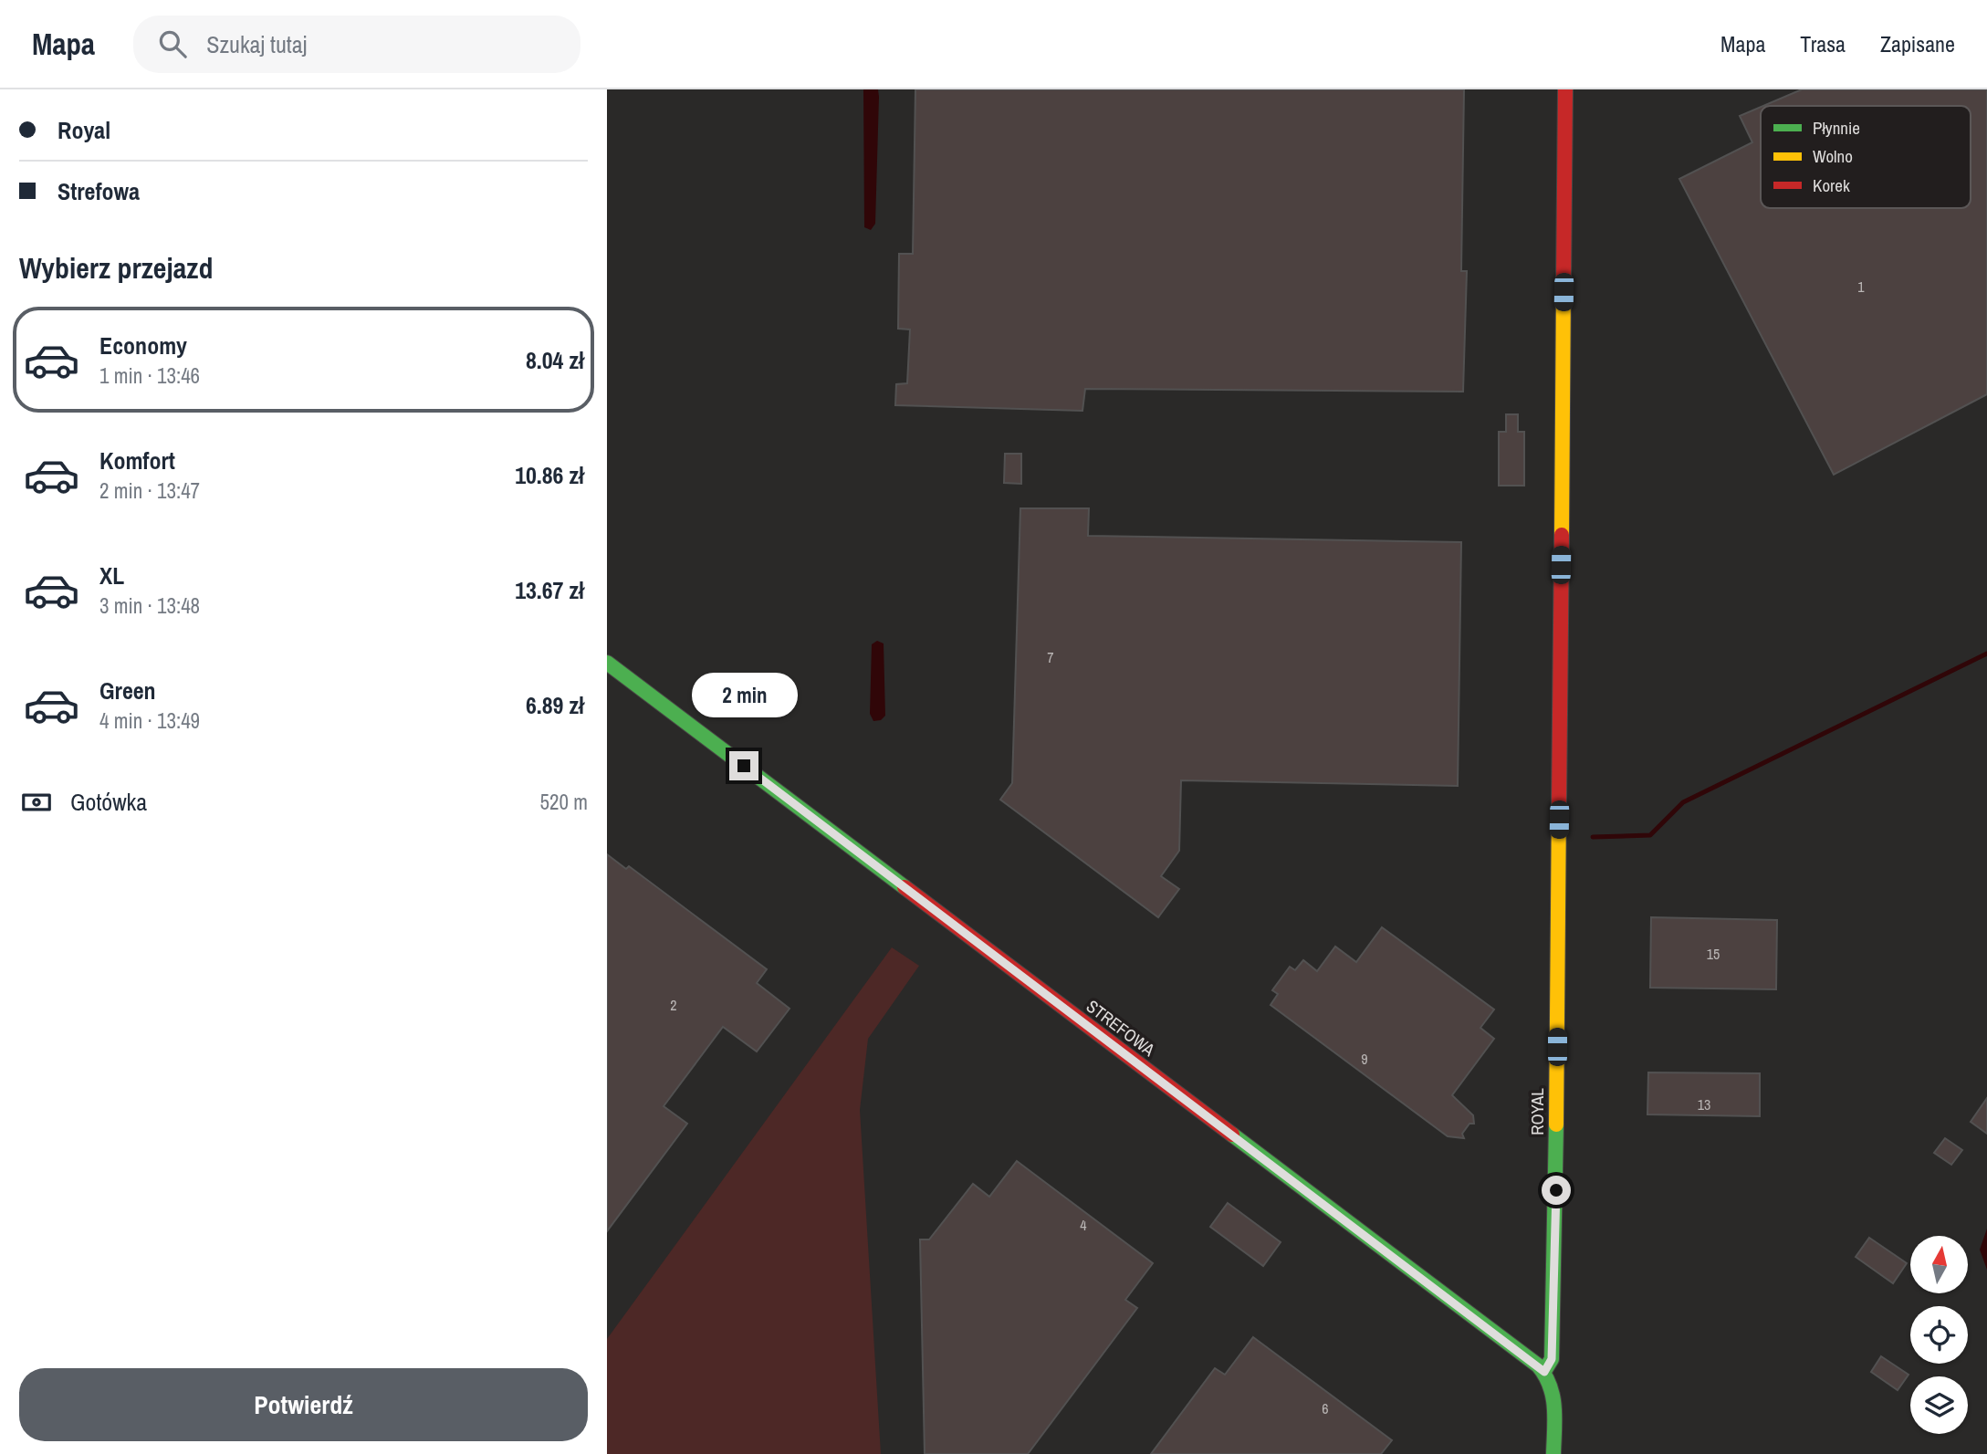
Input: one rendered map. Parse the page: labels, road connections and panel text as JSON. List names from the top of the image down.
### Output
{
  "streets": {
    "street": ["STREFOWA", "ROYAL"]
  },
  "crossings": [
    ["STREFOWA", "ROYAL"]
  ],
  "house_numbers": [
    "1",
    "7",
    "15",
    "2",
    "9",
    "13",
    "4",
    "6"
  ],
  "legend": ["Płynnie", "Wolno", "Korek"],
  "north": "top",
  "page": {
    "header": "Mapa",
    "search": "Szukaj tutaj",
    "nav": ["Mapa", "Trasa", "Zapisane"],
    "banner": ["Royal", "Strefowa"],
    "heading": "Wybierz przejazd",
    "list": [
      {
        "name": "Economy",
        "note": "1 min · 13:46",
        "value": "8.04 zł"
      },
      {
        "name": "Komfort",
        "note": "2 min · 13:47",
        "value": "10.86 zł"
      },
      {
        "name": "XL",
        "note": "3 min · 13:48",
        "value": "13.67 zł"
      },
      {
        "name": "Green",
        "note": "4 min · 13:49",
        "value": "6.89 zł"
      }
    ],
    "bubble": "2 min",
    "pay": ["Gotówka", "520 m"],
    "buttons": "Potwierdź"
  }
}
